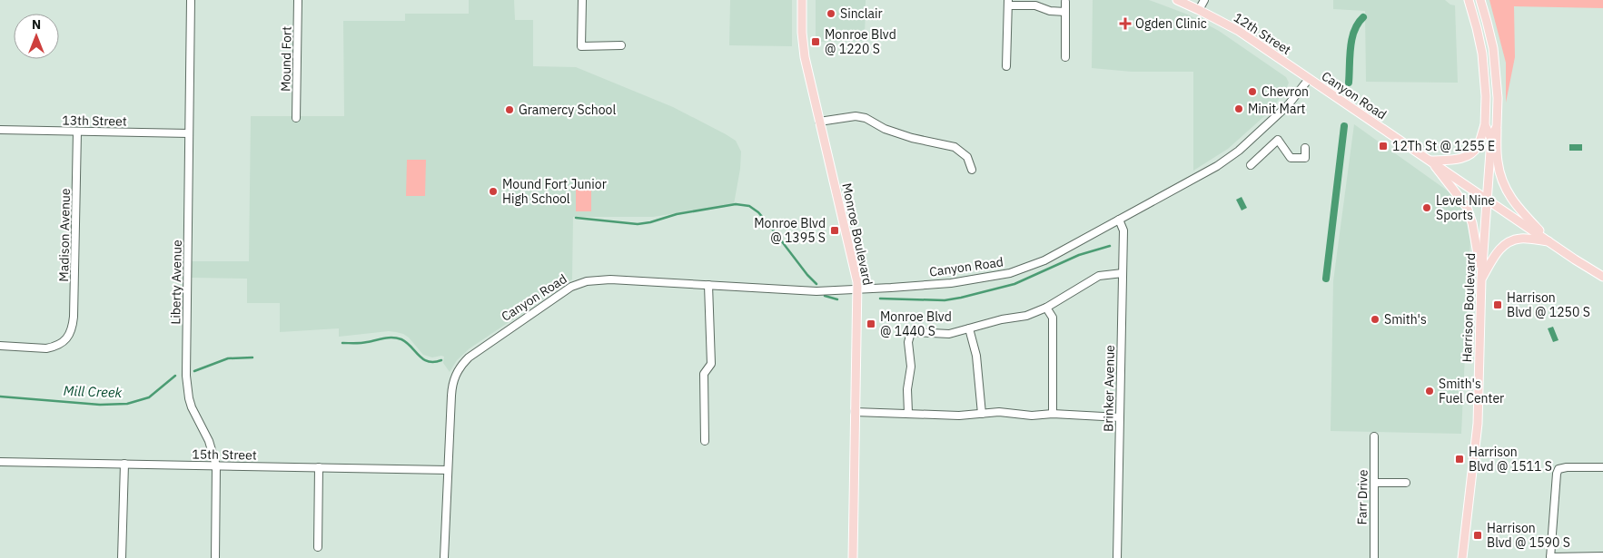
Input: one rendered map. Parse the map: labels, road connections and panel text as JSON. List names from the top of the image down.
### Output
{
  "streets": {
    "main road": [
      "12th Street",
      "Canyon Road",
      "Monroe Boulevard",
      "Harrison Boulevard"
    ],
    "street": [
      "Mound Fort",
      "13th Street",
      "Madison Avenue",
      "Liberty Avenue",
      "Brinker Avenue",
      "15th Street",
      "Farr Drive"
    ]
  },
  "crossings": [
    ["12th Street", "Canyon Road"],
    ["Canyon Road", "Monroe Boulevard"],
    ["Canyon Road", "Harrison Boulevard"],
    ["Canyon Road", "Brinker Avenue"],
    ["Canyon Road", "15th Street"],
    ["13th Street", "Madison Avenue"],
    ["13th Street", "Liberty Avenue"],
    ["Liberty Avenue", "15th Street"]
  ],
  "water": ["Mill Creek"],
  "places": {
    "other": [
      "Sinclair",
      "Chevron",
      "Minit Mart",
      "Gramercy School",
      "Mound Fort Junior High School",
      "Level Nine Sports",
      "Smith's",
      "Smith's Fuel Center"
    ],
    "health": ["Ogden Clinic"],
    "transit": [
      "Monroe Blvd @ 1220 S",
      "12Th St @ 1255 E",
      "Monroe Blvd @ 1395 S",
      "Harrison Blvd @ 1250 S",
      "Monroe Blvd @ 1440 S",
      "Harrison Blvd @ 1511 S",
      "Harrison Blvd @ 1590 S"
    ]
  },
  "north": "top"
}
